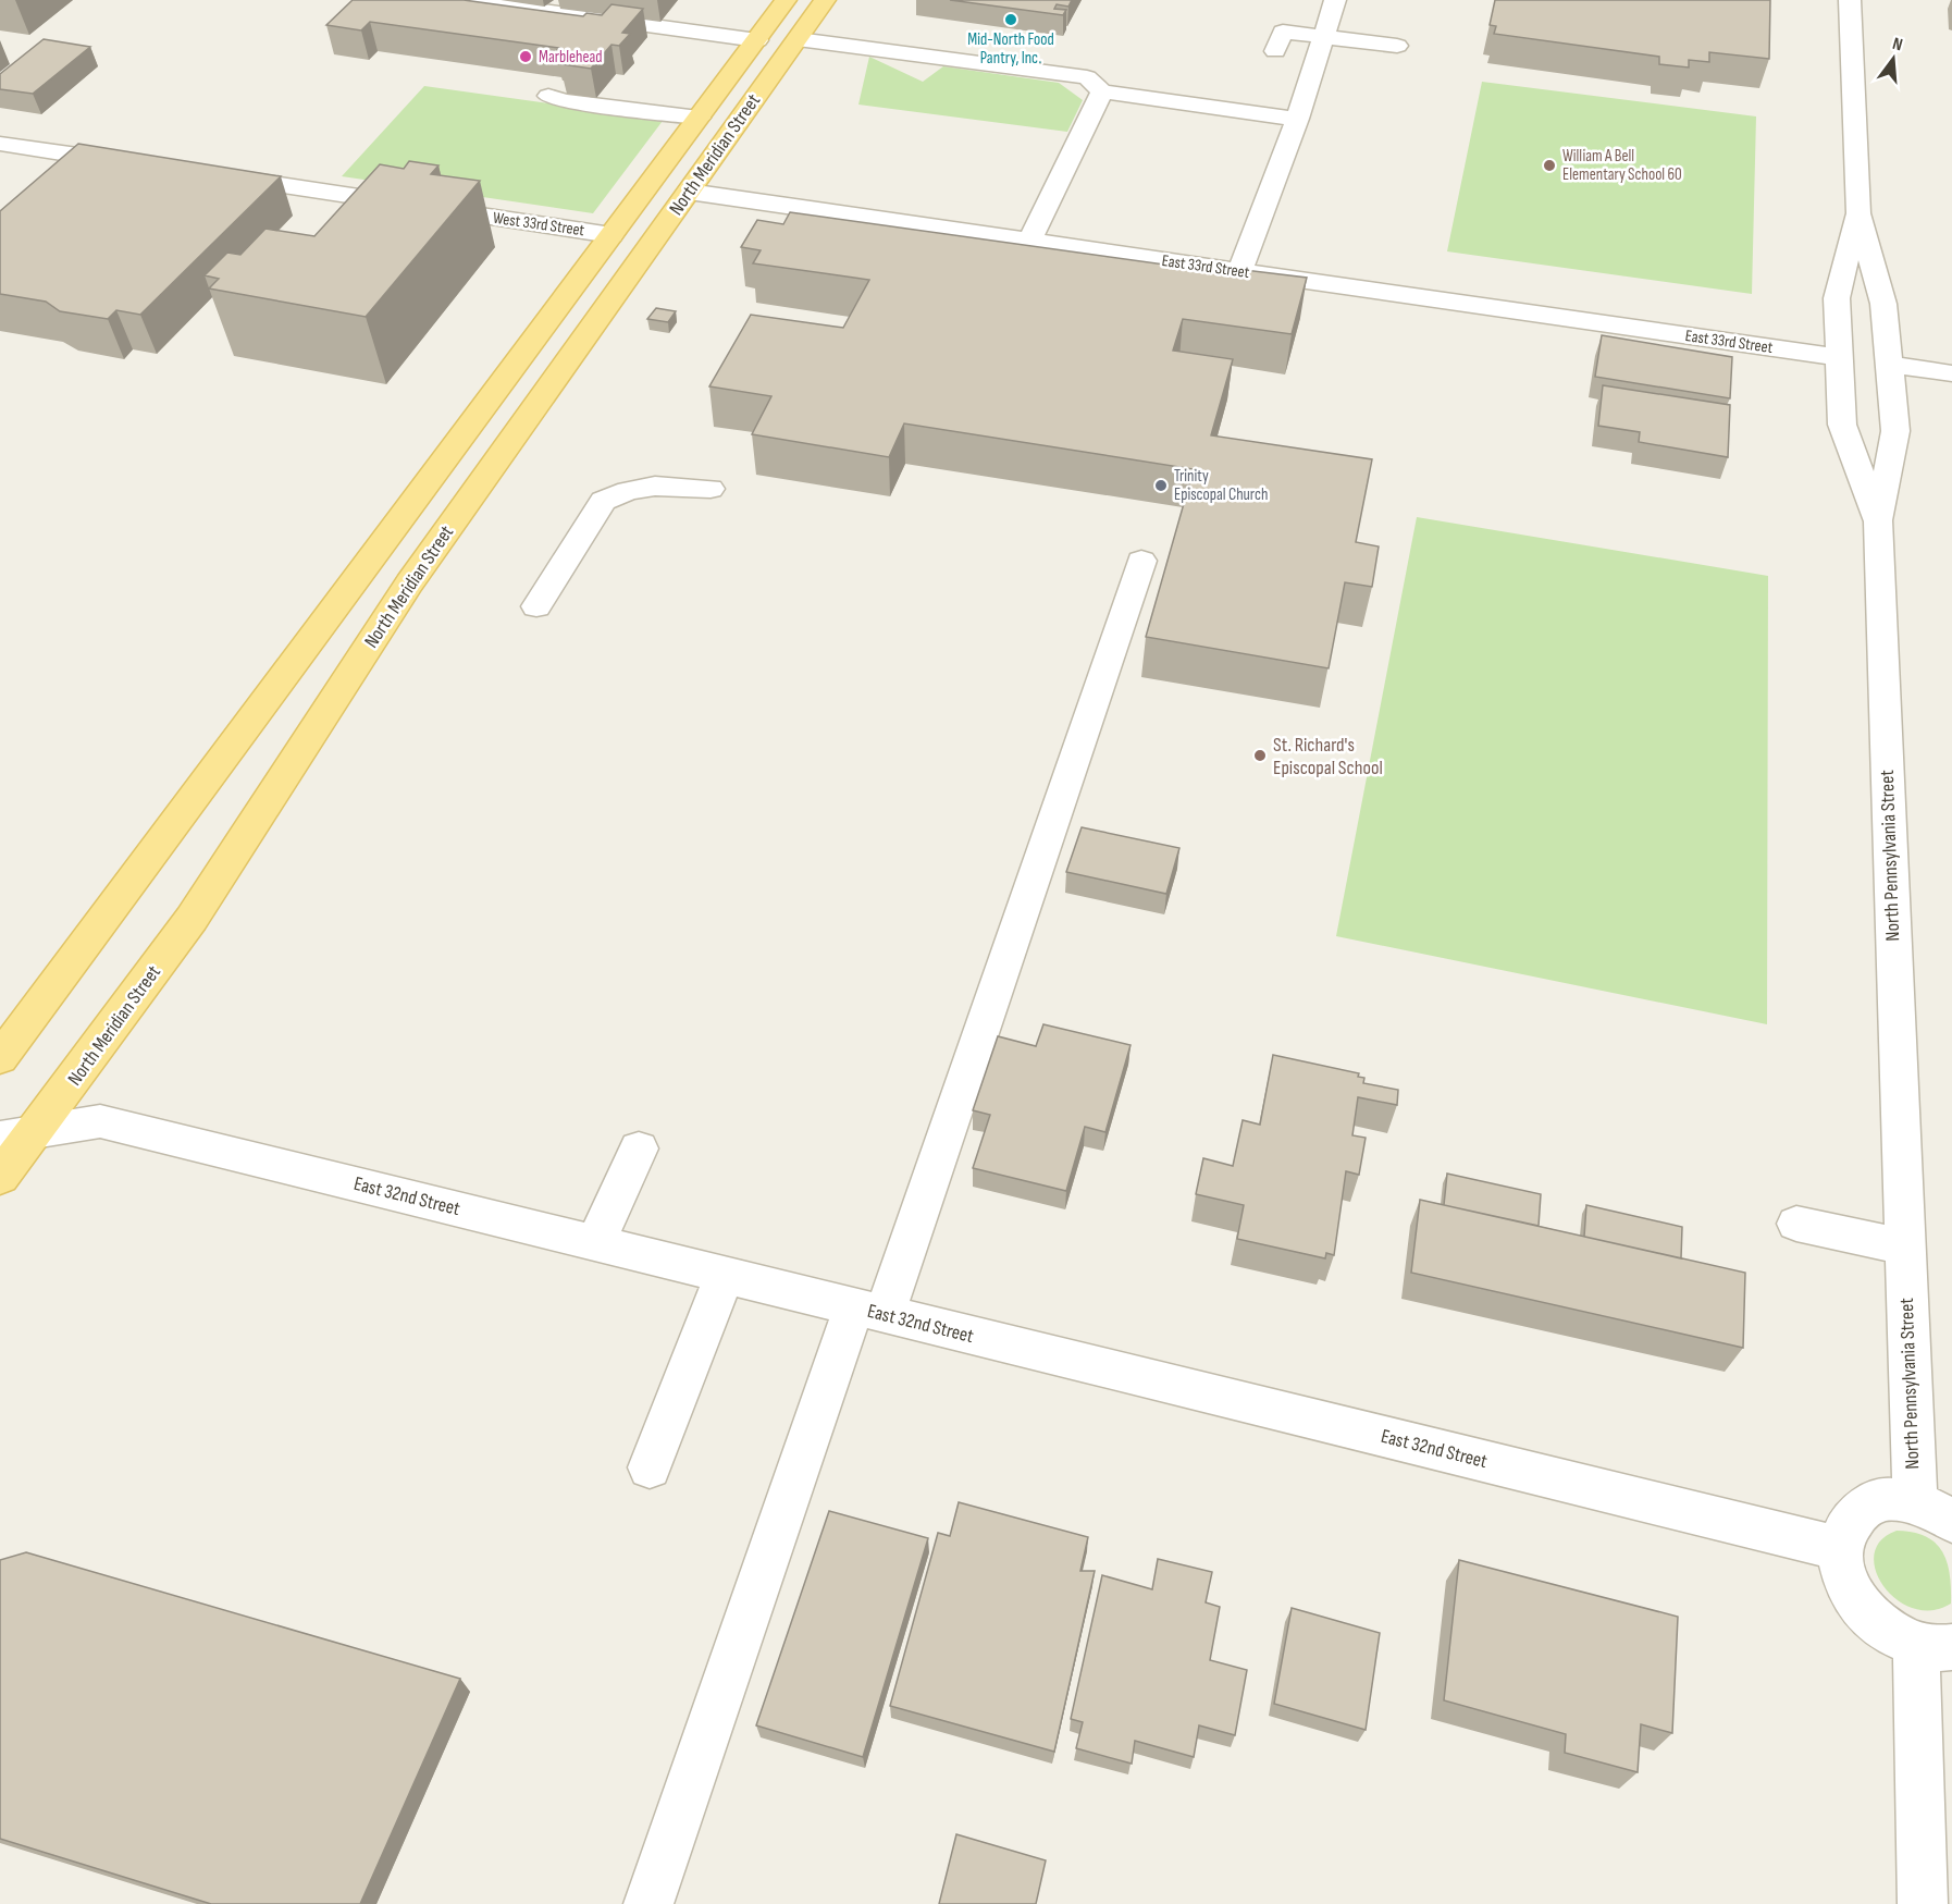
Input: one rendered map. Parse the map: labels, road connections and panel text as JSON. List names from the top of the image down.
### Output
{
  "streets": {
    "main road": ["North Meridian Street"],
    "street": [
      "West 33rd Street",
      "East 33rd Street",
      "North Pennsylvania Street",
      "East 32nd Street"
    ]
  },
  "crossings": [
    ["North Meridian Street", "West 33rd Street"],
    ["North Meridian Street", "East 33rd Street"],
    ["North Meridian Street", "East 32nd Street"],
    ["East 33rd Street", "North Pennsylvania Street"]
  ],
  "places": [
    "Mid-North Food Pantry, Inc.",
    "Marblehead",
    "William A Bell Elementary School 60",
    "Trinity Episcopal Church",
    "St. Richard's Episcopal School"
  ],
  "north": "top"
}
